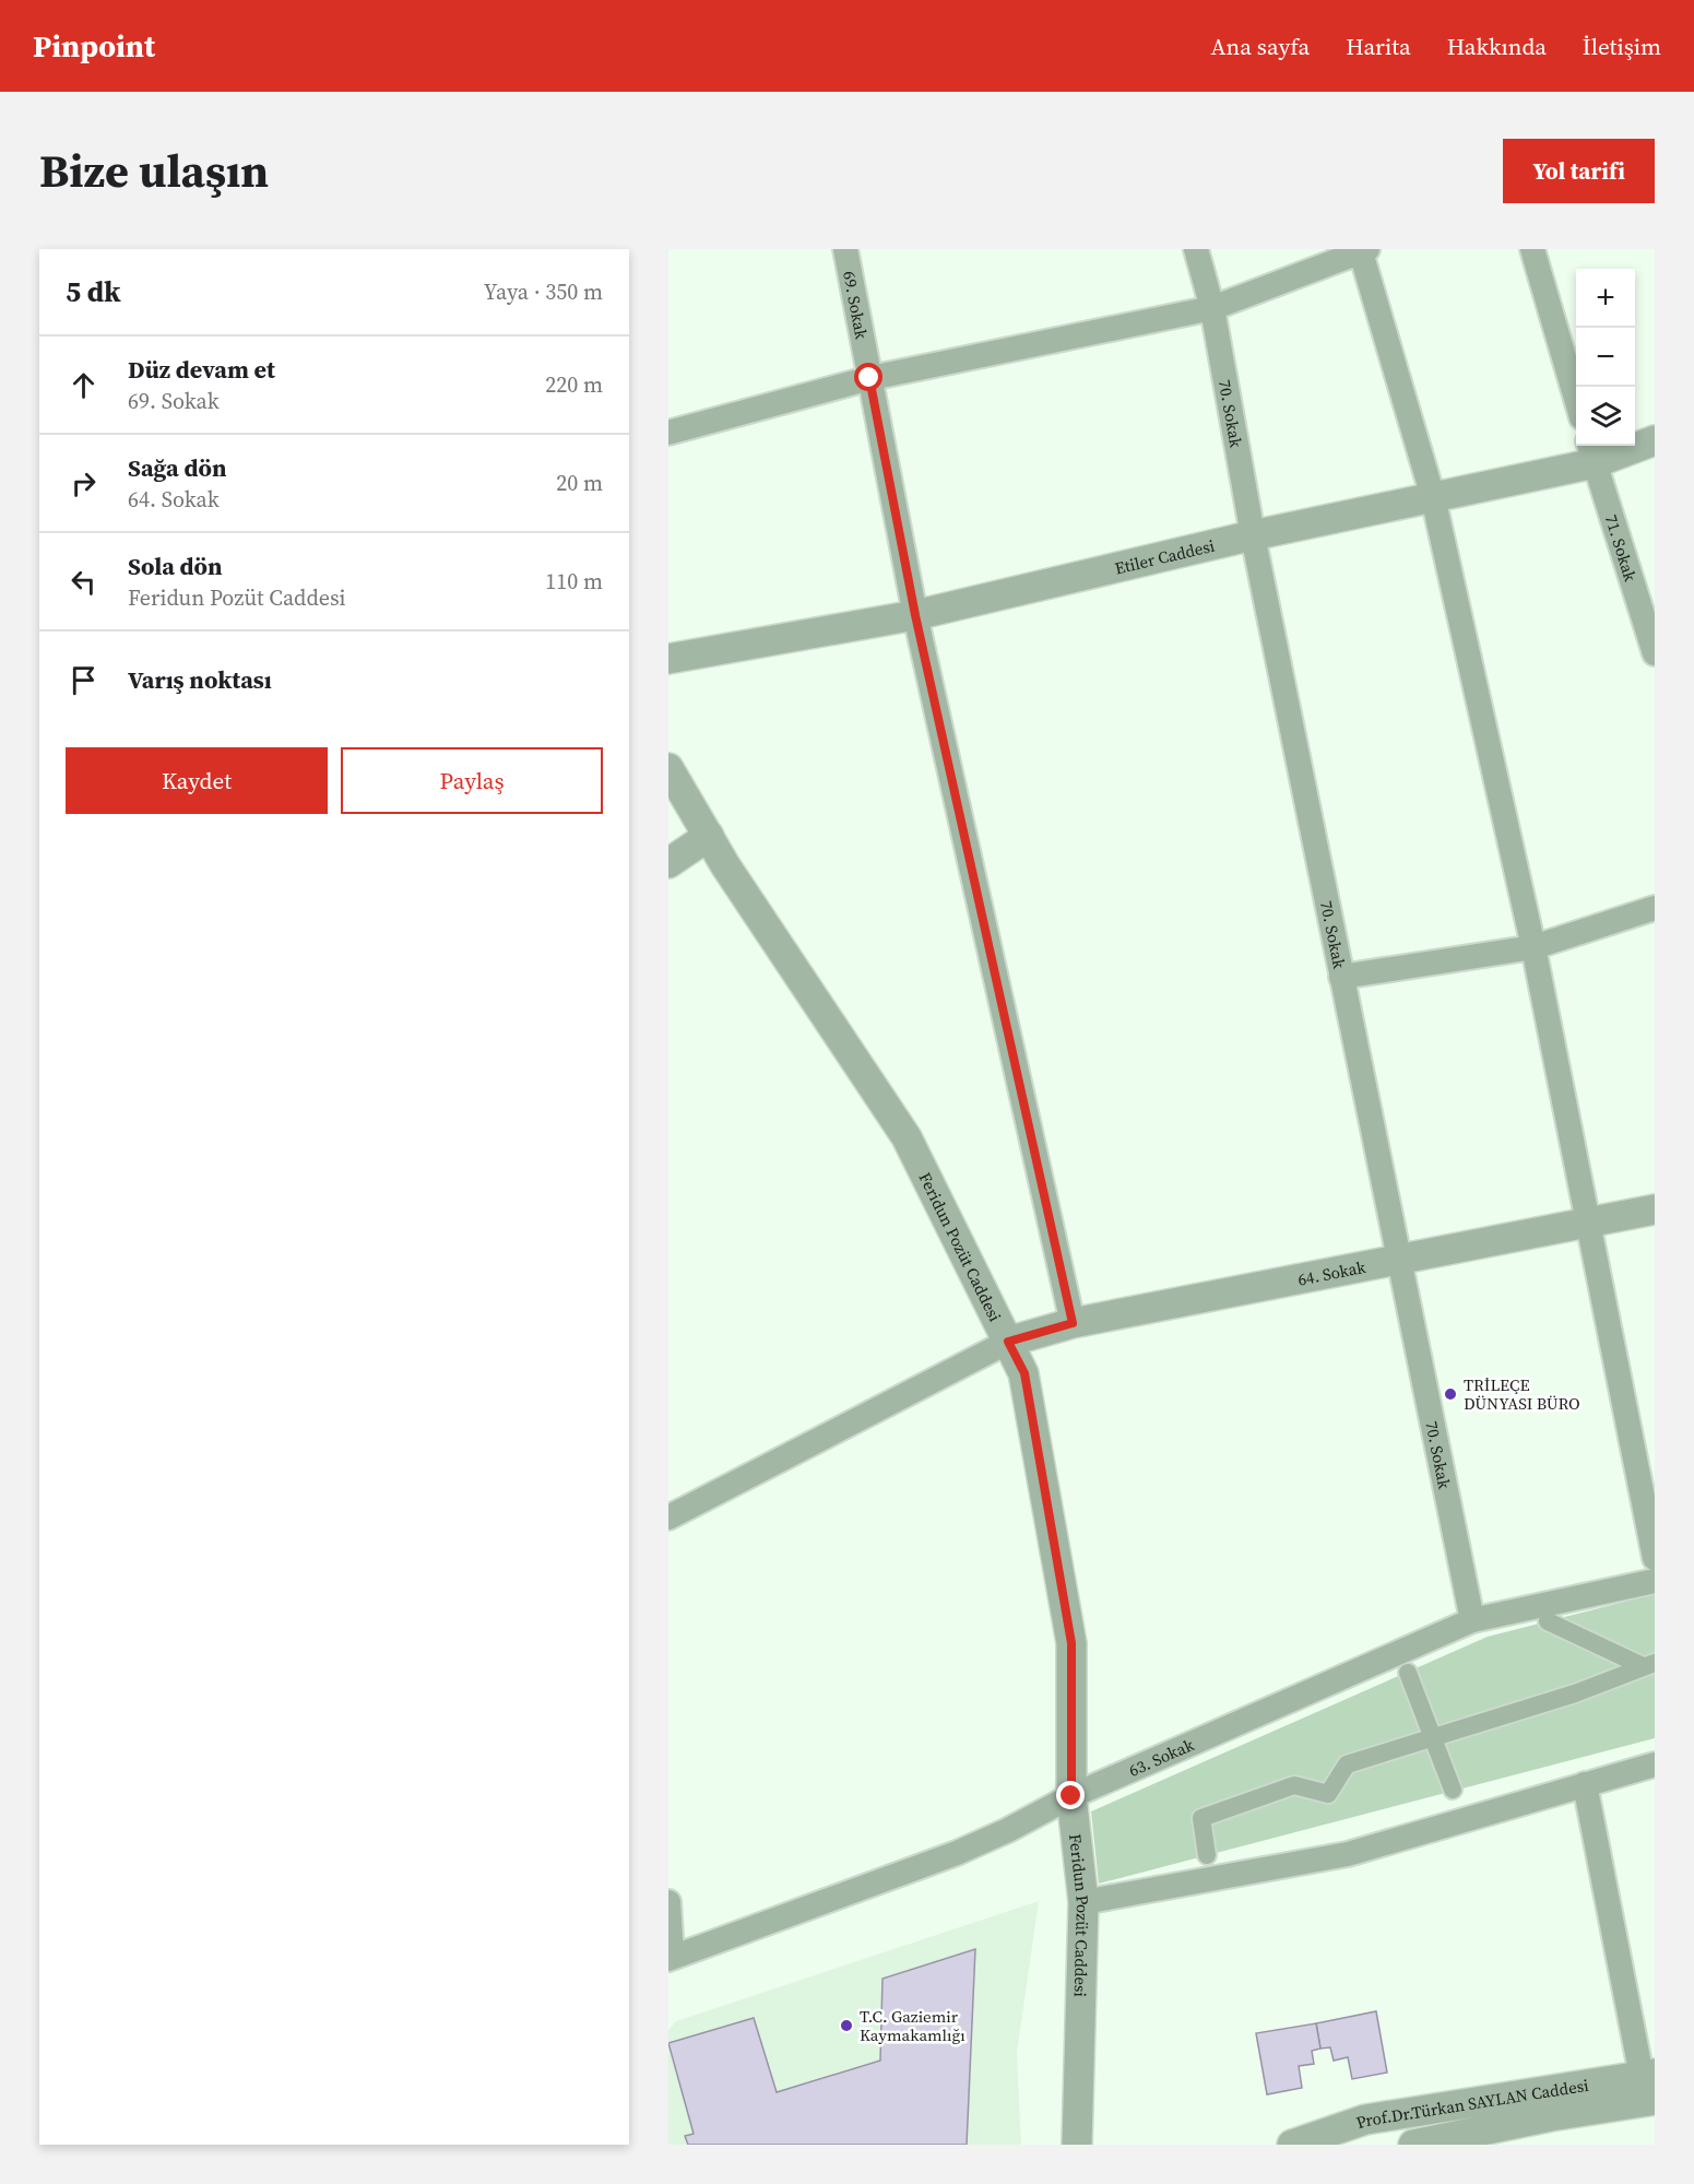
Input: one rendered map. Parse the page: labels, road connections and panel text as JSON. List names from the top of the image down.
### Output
{
  "streets": {
    "street": [
      "69. Sokak",
      "70. Sokak",
      "71. Sokak",
      "Etiler Caddesi",
      "Feridun Pozüt Caddesi",
      "64. Sokak",
      "63. Sokak",
      "Prof.Dr.Türkan SAYLAN Caddesi"
    ]
  },
  "crossings": [
    ["69. Sokak", "Etiler Caddesi"],
    ["69. Sokak", "64. Sokak"],
    ["70. Sokak", "Etiler Caddesi"],
    ["70. Sokak", "64. Sokak"],
    ["70. Sokak", "63. Sokak"],
    ["71. Sokak", "Etiler Caddesi"],
    ["Feridun Pozüt Caddesi", "64. Sokak"],
    ["Feridun Pozüt Caddesi", "63. Sokak"]
  ],
  "places": ["TRİLEÇE DÜNYASI BÜRO", "T.C. Gaziemir Kaymakamlığı"],
  "page": {
    "header": "Pinpoint",
    "nav": [
      "Ana sayfa",
      "Harita",
      "Hakkında",
      "İletişim"
    ],
    "title": "Bize ulaşın",
    "buttons": [
      "Yol tarifi",
      ["Kaydet", "Paylaş"]
    ],
    "heading": ["5 dk", "Yaya · 350 m"],
    "map_buttons": ["+", "−"],
    "list": [
      ["Düz devam et", "69. Sokak", "220 m"],
      ["Sağa dön", "64. Sokak", "20 m"],
      ["Sola dön", "Feridun Pozüt Caddesi", "110 m"],
      "Varış noktası"
    ]
  }
}
